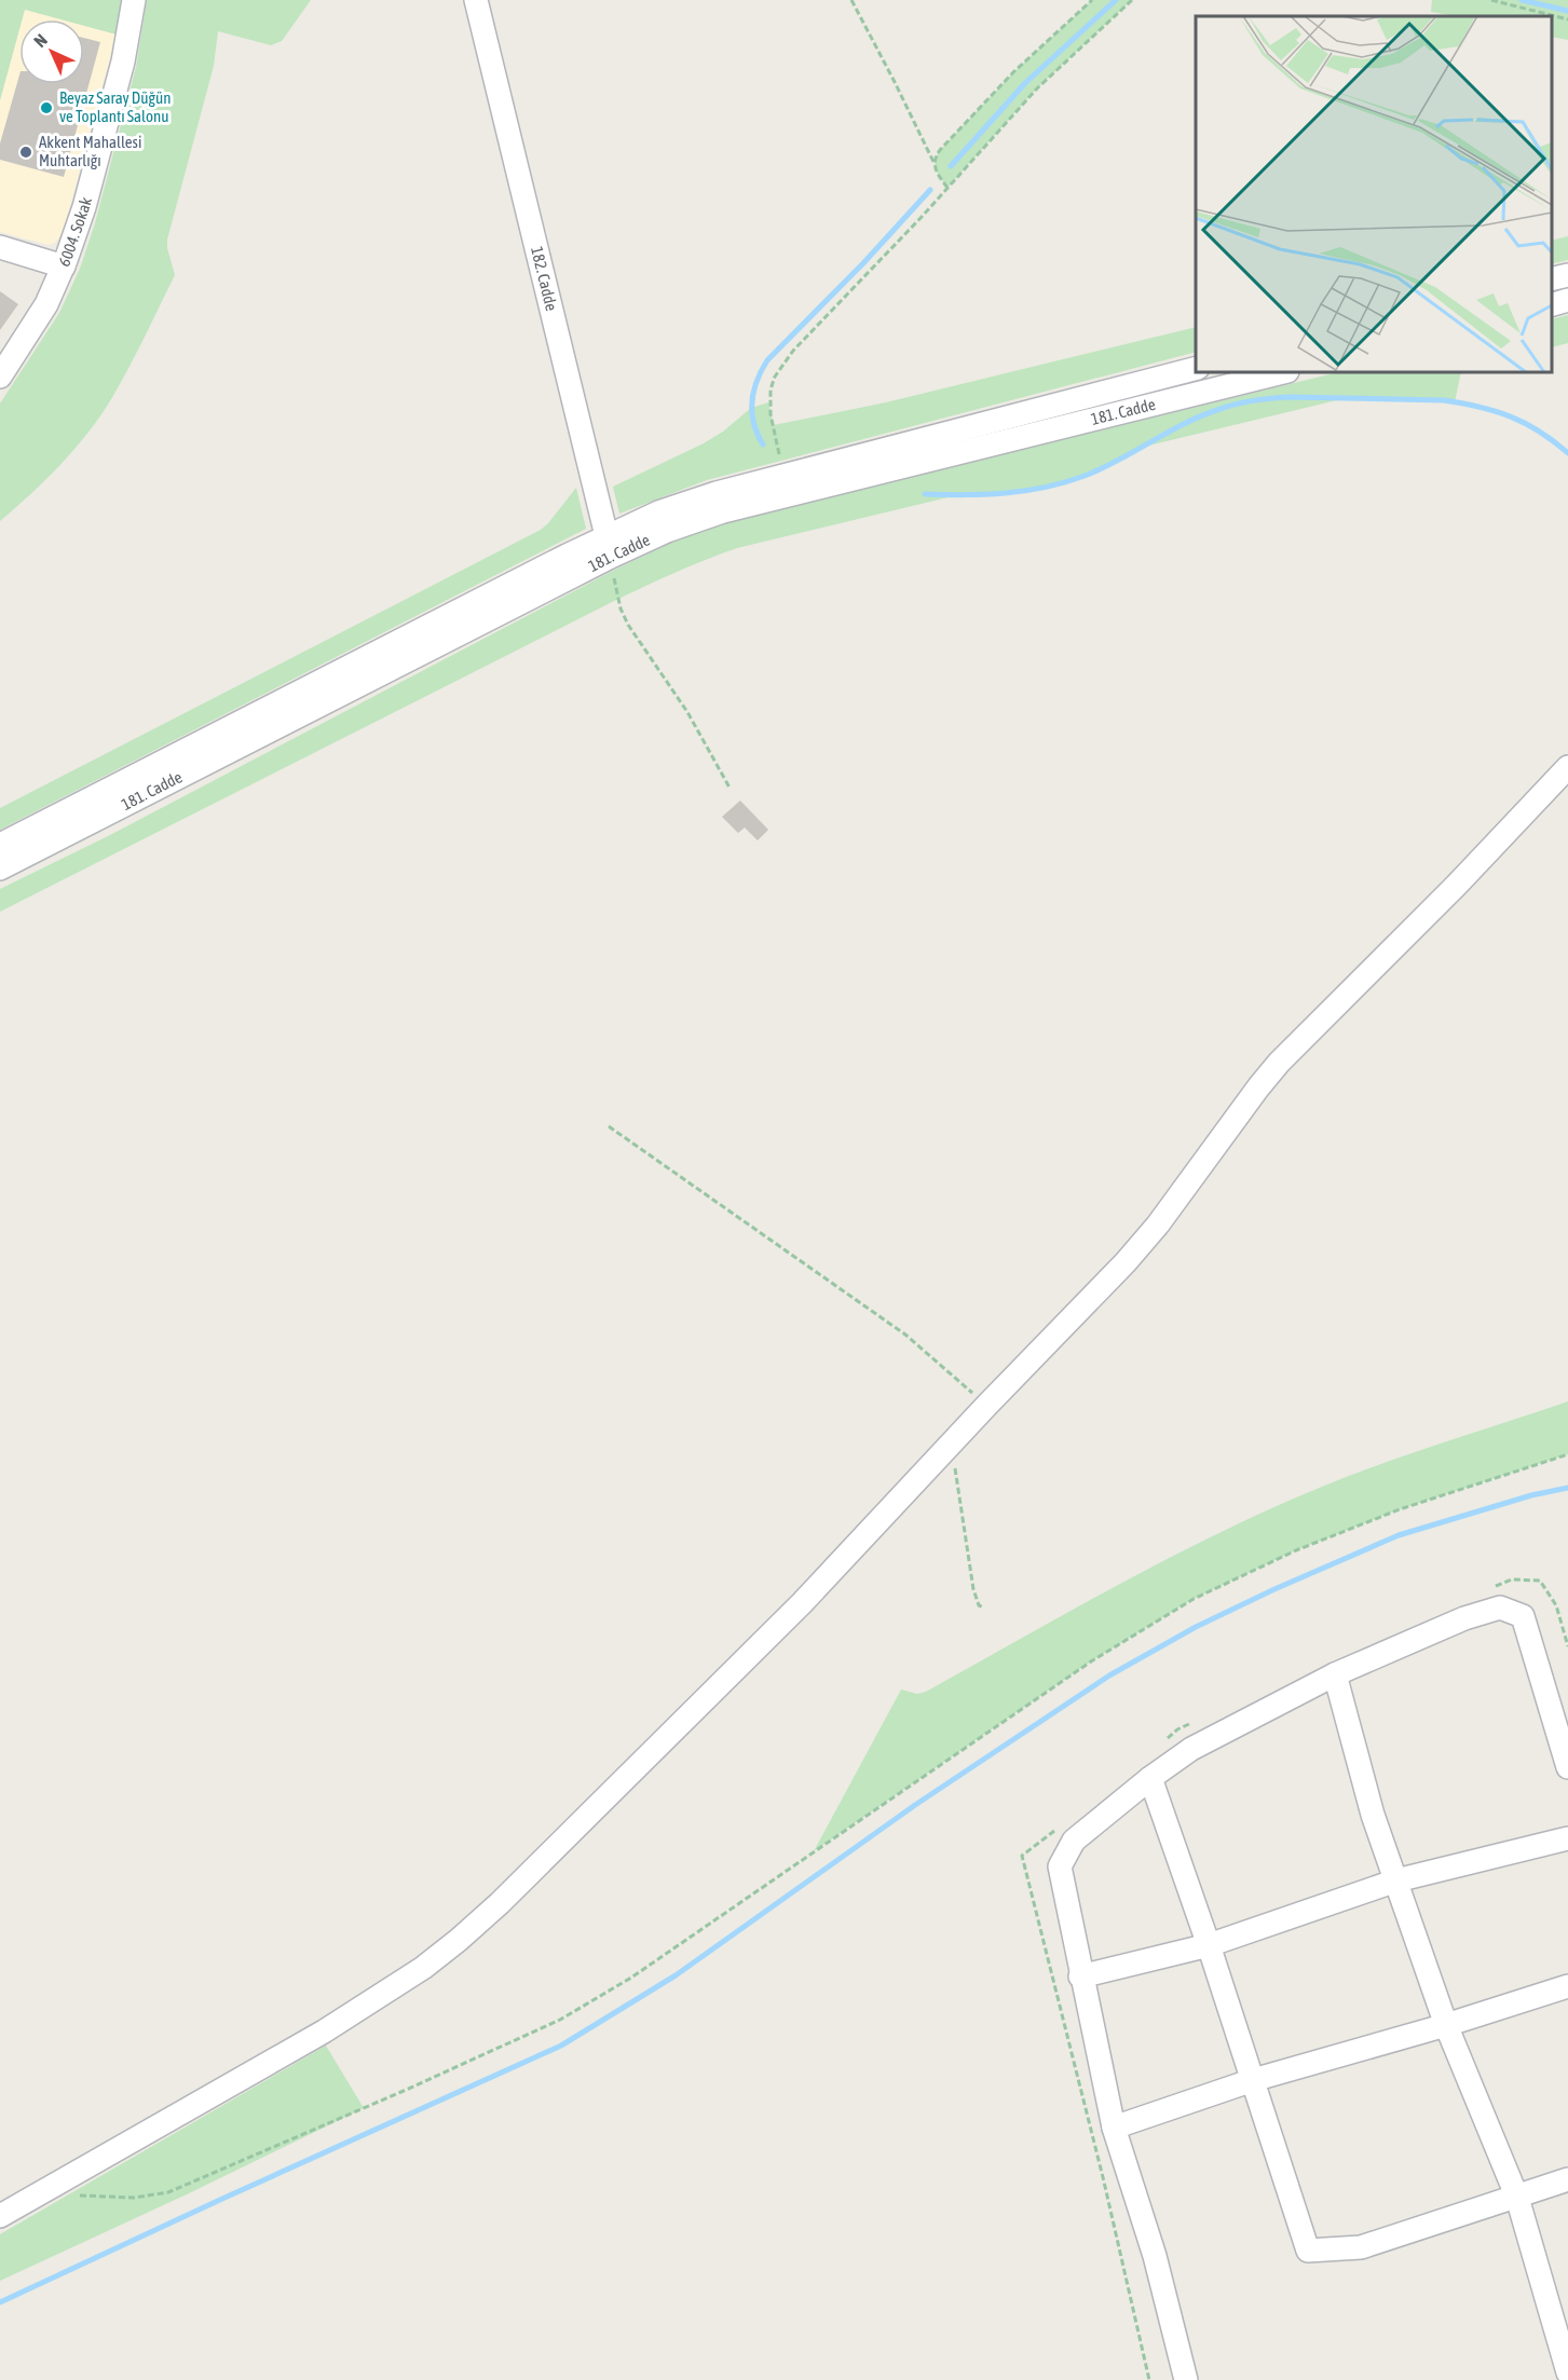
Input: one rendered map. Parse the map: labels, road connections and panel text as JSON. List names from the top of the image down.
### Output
{
  "streets": {
    "street": ["6004. Sokak", "182. Cadde", "181. Cadde"]
  },
  "crossings": [
    ["182. Cadde", "181. Cadde"]
  ],
  "places": ["Beyaz Saray Düğün ve Toplantı Salonu", "Akkent Mahallesi Muhtarlığı"],
  "north": "top left"
}
